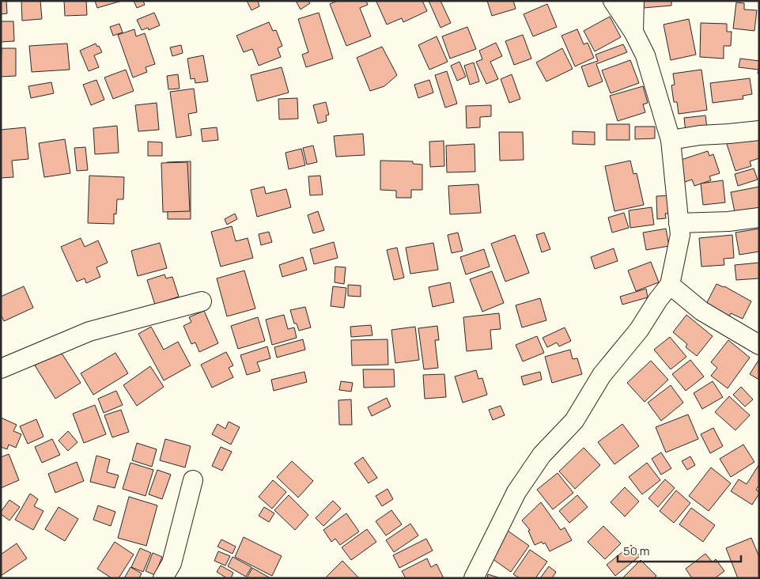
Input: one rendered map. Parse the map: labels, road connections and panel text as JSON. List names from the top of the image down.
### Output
{
  "scale_bar": "50 m"
}
